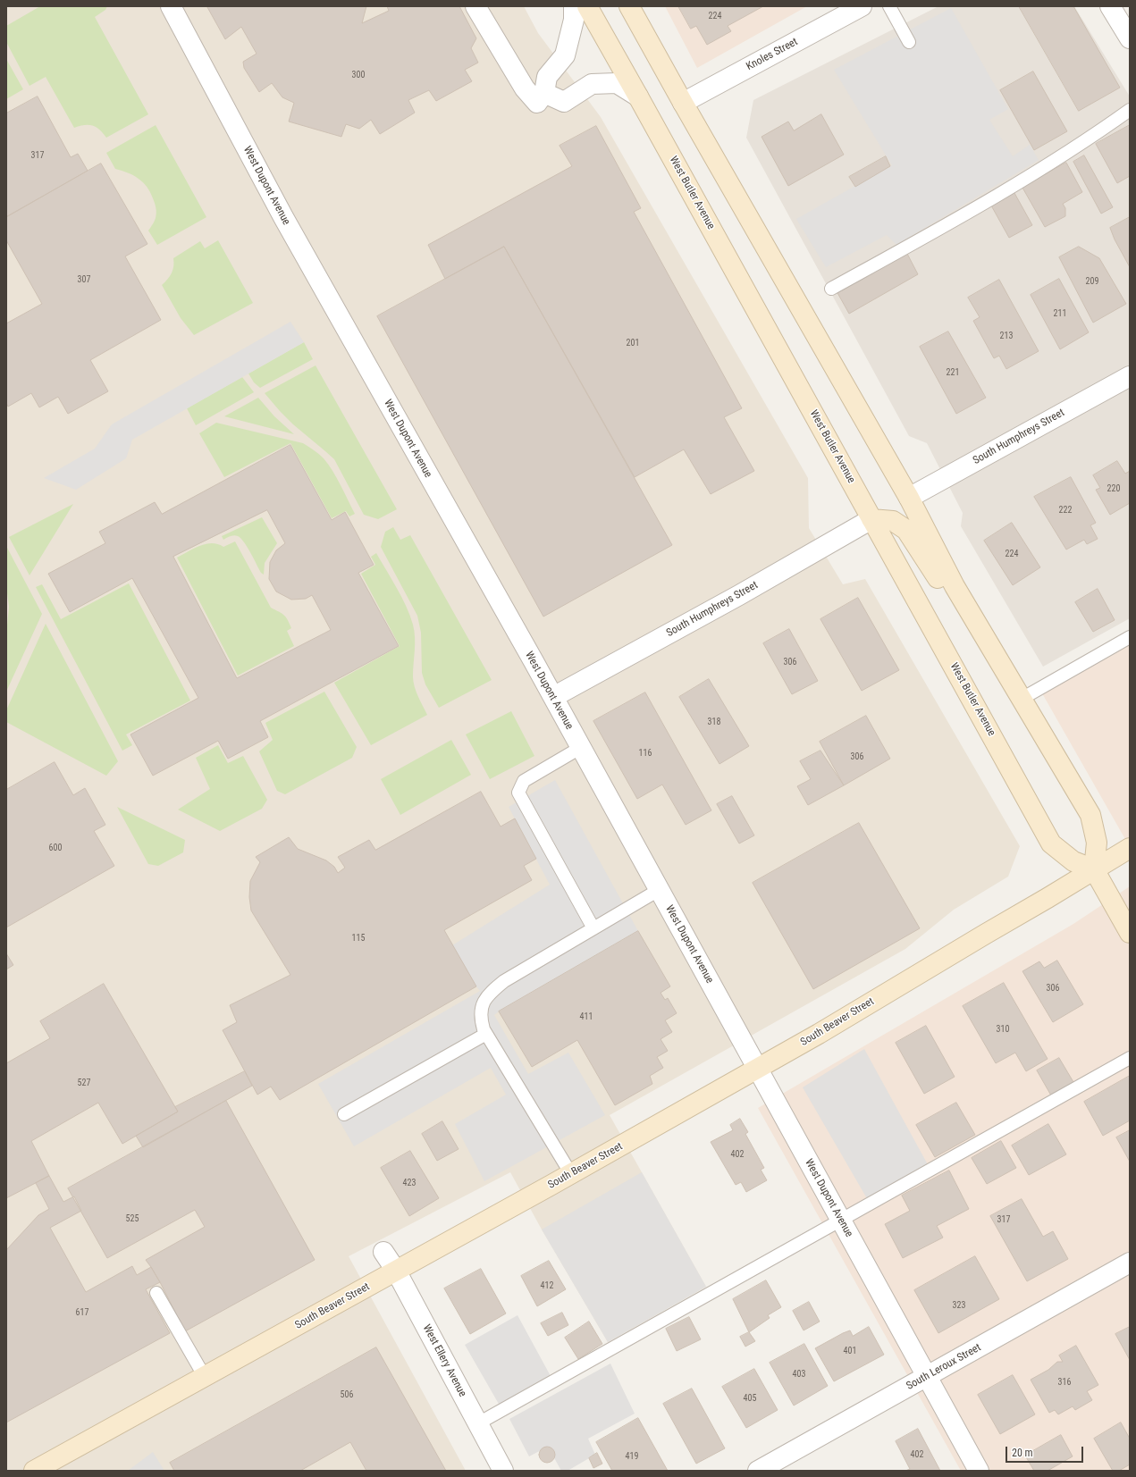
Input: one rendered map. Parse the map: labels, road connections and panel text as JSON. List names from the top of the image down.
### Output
{
  "streets": {
    "main road": ["West Butler Avenue", "South Beaver Street"],
    "street": [
      "Knoles Street",
      "West Dupont Avenue",
      "South Humphreys Street",
      "West Ellery Avenue",
      "South Leroux Street"
    ]
  },
  "crossings": [
    ["West Dupont Avenue", "South Humphreys Street"],
    ["West Dupont Avenue", "South Beaver Street"],
    ["West Dupont Avenue", "South Leroux Street"],
    ["West Butler Avenue", "South Humphreys Street"],
    ["West Butler Avenue", "South Beaver Street"],
    ["South Beaver Street", "West Ellery Avenue"]
  ],
  "house_numbers": [
    "224",
    "300",
    "317",
    "307",
    "209",
    "211",
    "213",
    "201",
    "221",
    "220",
    "222",
    "224",
    "306",
    "318",
    "116",
    "306",
    "600",
    "115",
    "306",
    "411",
    "310",
    "527",
    "402",
    "423",
    "525",
    "317",
    "412",
    "323",
    "617",
    "401",
    "403",
    "316",
    "506",
    "405",
    "402",
    "419"
  ],
  "scale_bar": "20 m"
}
